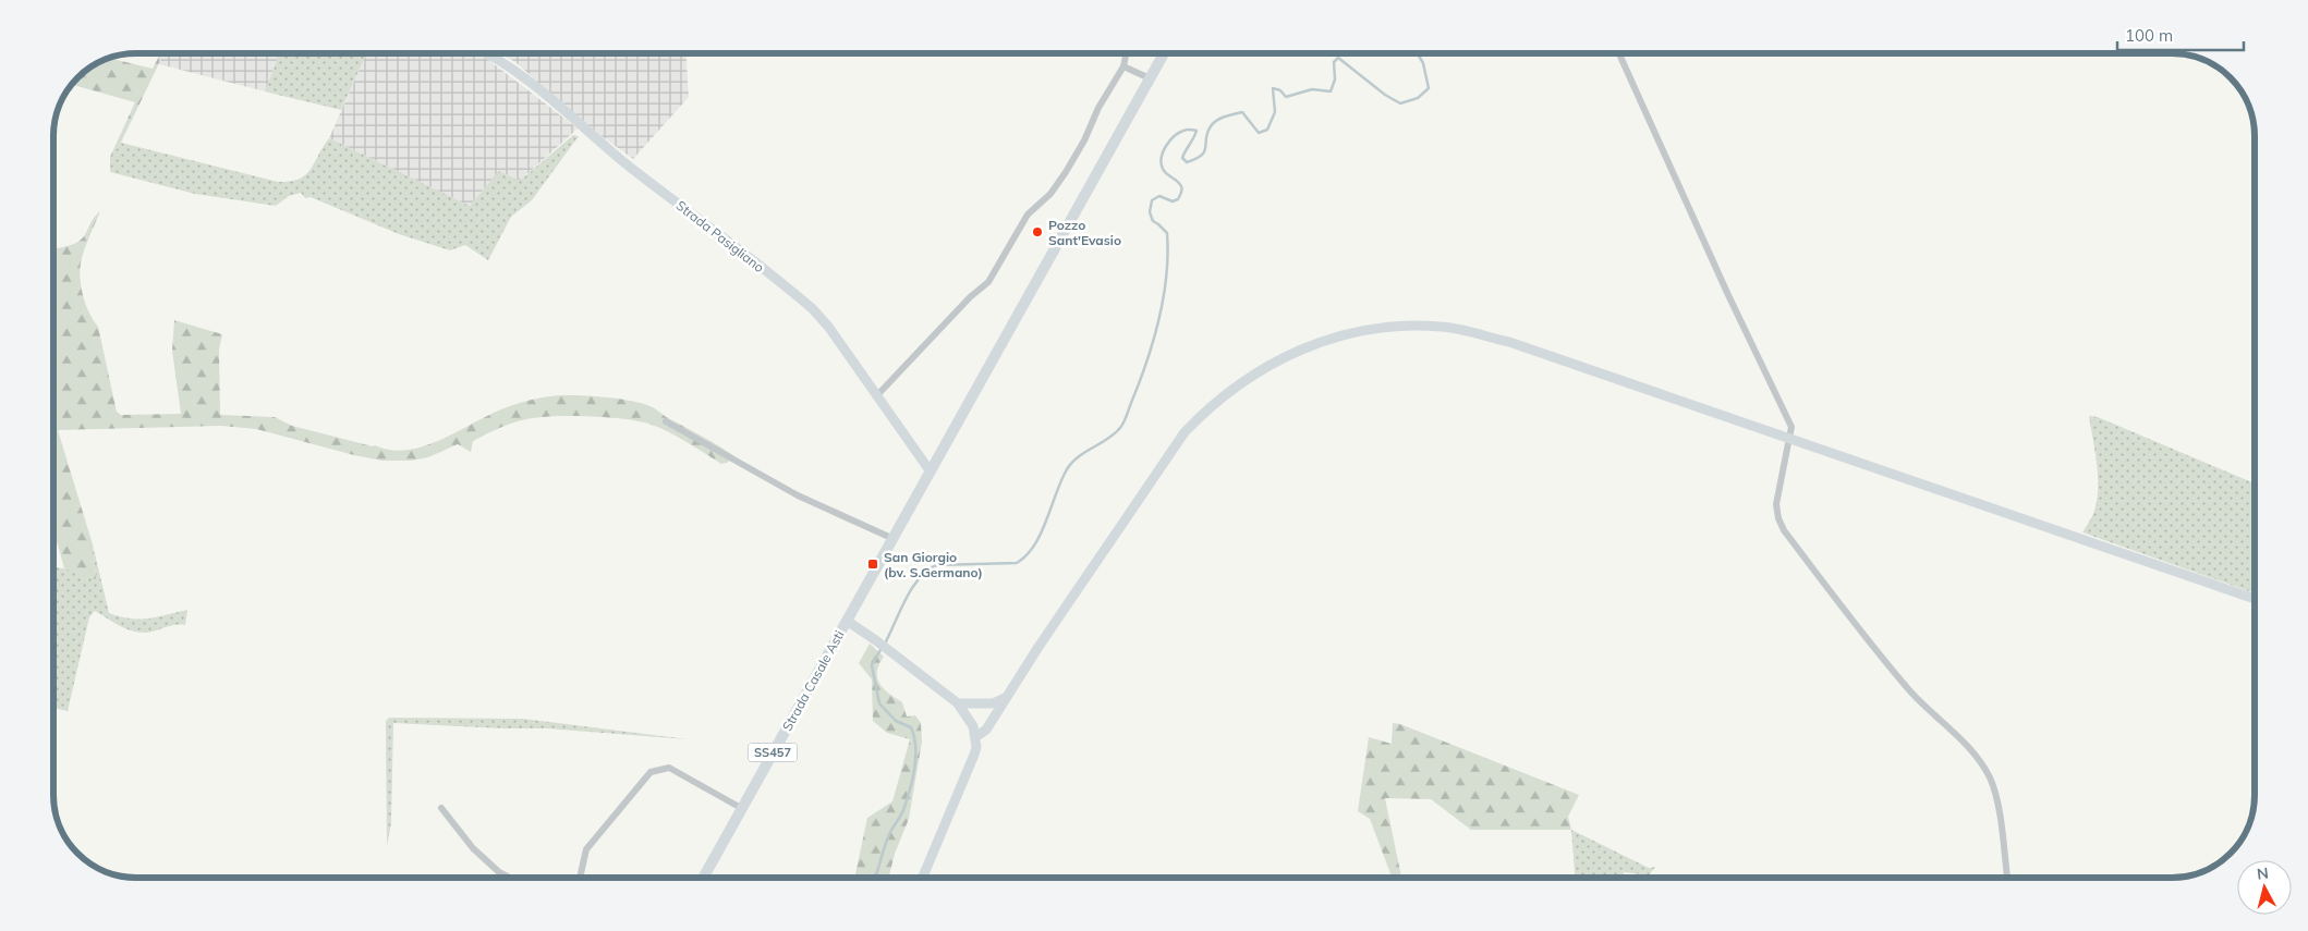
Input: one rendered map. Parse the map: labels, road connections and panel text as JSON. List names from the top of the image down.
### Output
{
  "streets": {
    "main road": ["Strada Pasigliano", "Strada Casale Asti", "SS457"]
  },
  "crossings": [
    ["Strada Pasigliano", "SS457"],
    ["Strada Casale Asti", "SS457"]
  ],
  "places": {
    "other": ["Pozzo Sant'Evasio"],
    "transit": ["San Giorgio (bv. S.Germano)"]
  },
  "scale_bar": "100 m",
  "north": "top"
}
